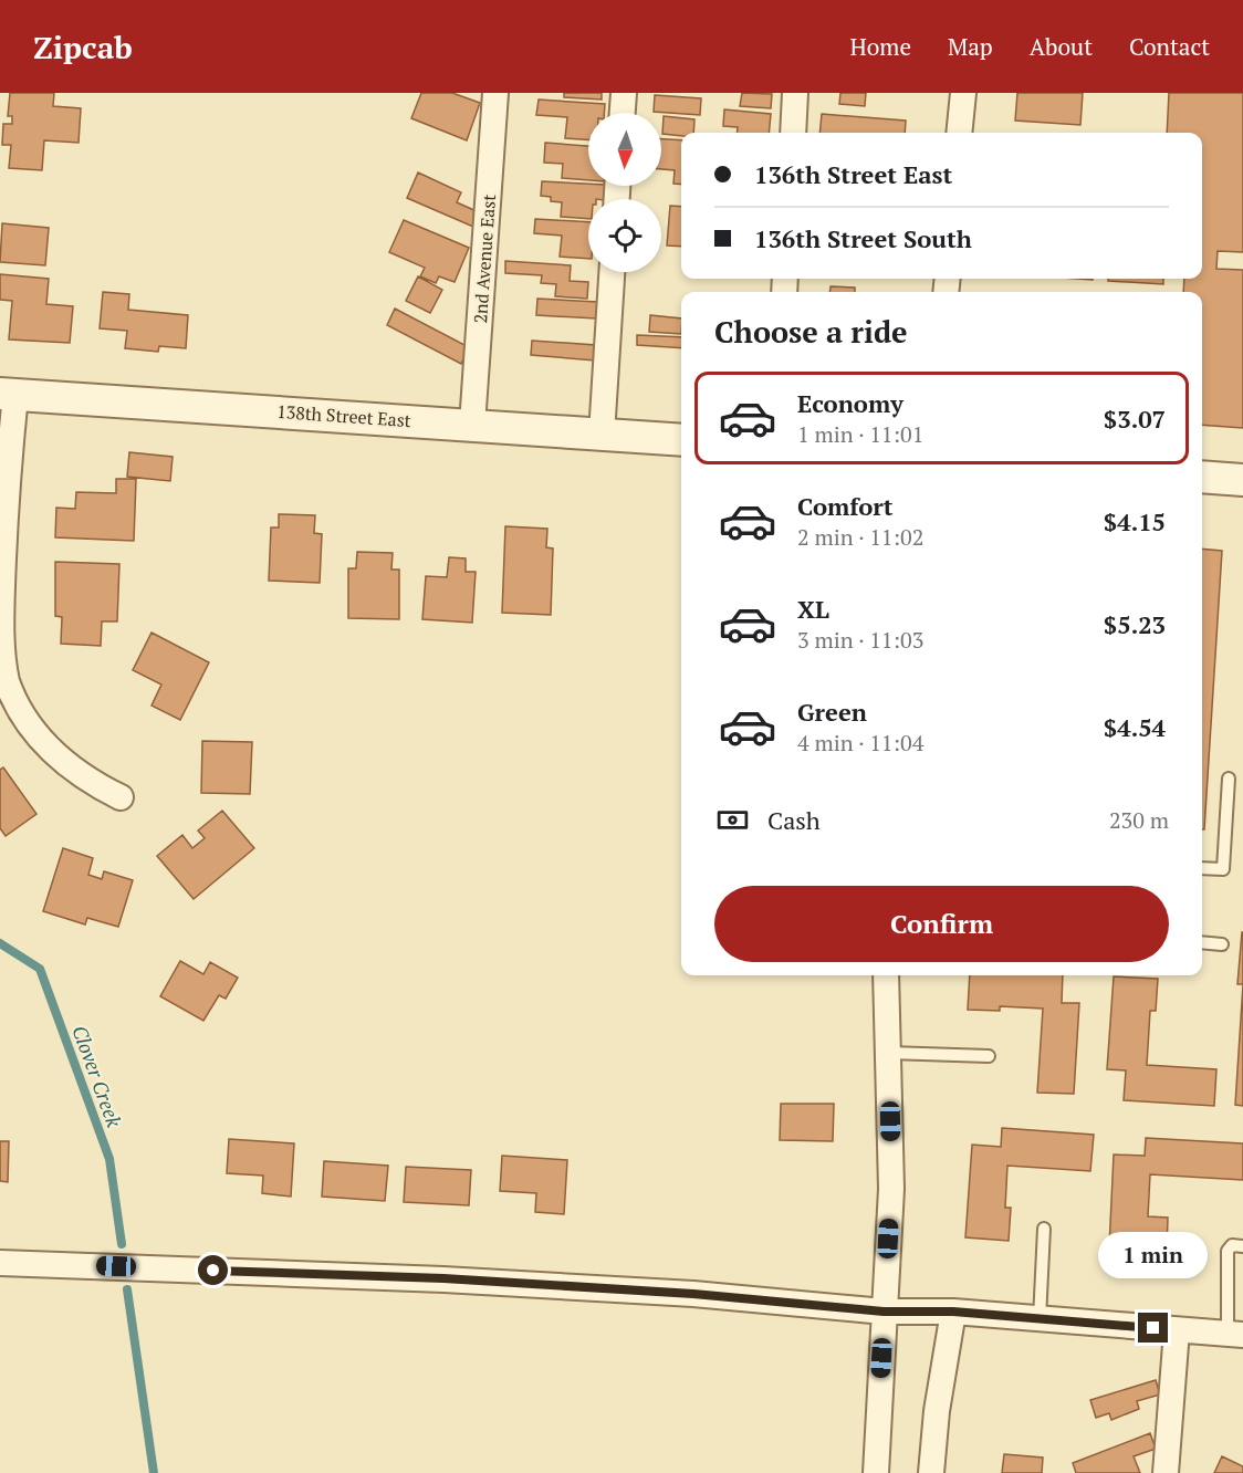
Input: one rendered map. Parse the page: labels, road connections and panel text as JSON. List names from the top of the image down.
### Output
{
  "streets": {
    "street": ["2nd Avenue East", "138th Street East"]
  },
  "crossings": [
    ["2nd Avenue East", "138th Street East"]
  ],
  "water": ["Clover Creek"],
  "north": "bottom",
  "page": {
    "header": "Zipcab",
    "nav": [
      "Home",
      "Map",
      "About",
      "Contact"
    ],
    "banner": ["136th Street East", "136th Street South"],
    "heading": "Choose a ride",
    "list": [
      {
        "name": "Economy",
        "note": "1 min · 11:01",
        "value": "$3.07"
      },
      {
        "name": "Comfort",
        "note": "2 min · 11:02",
        "value": "$4.15"
      },
      {
        "name": "XL",
        "note": "3 min · 11:03",
        "value": "$5.23"
      },
      {
        "name": "Green",
        "note": "4 min · 11:04",
        "value": "$4.54"
      }
    ],
    "pay": ["Cash", "230 m"],
    "buttons": "Confirm",
    "bubble": "1 min"
  }
}
